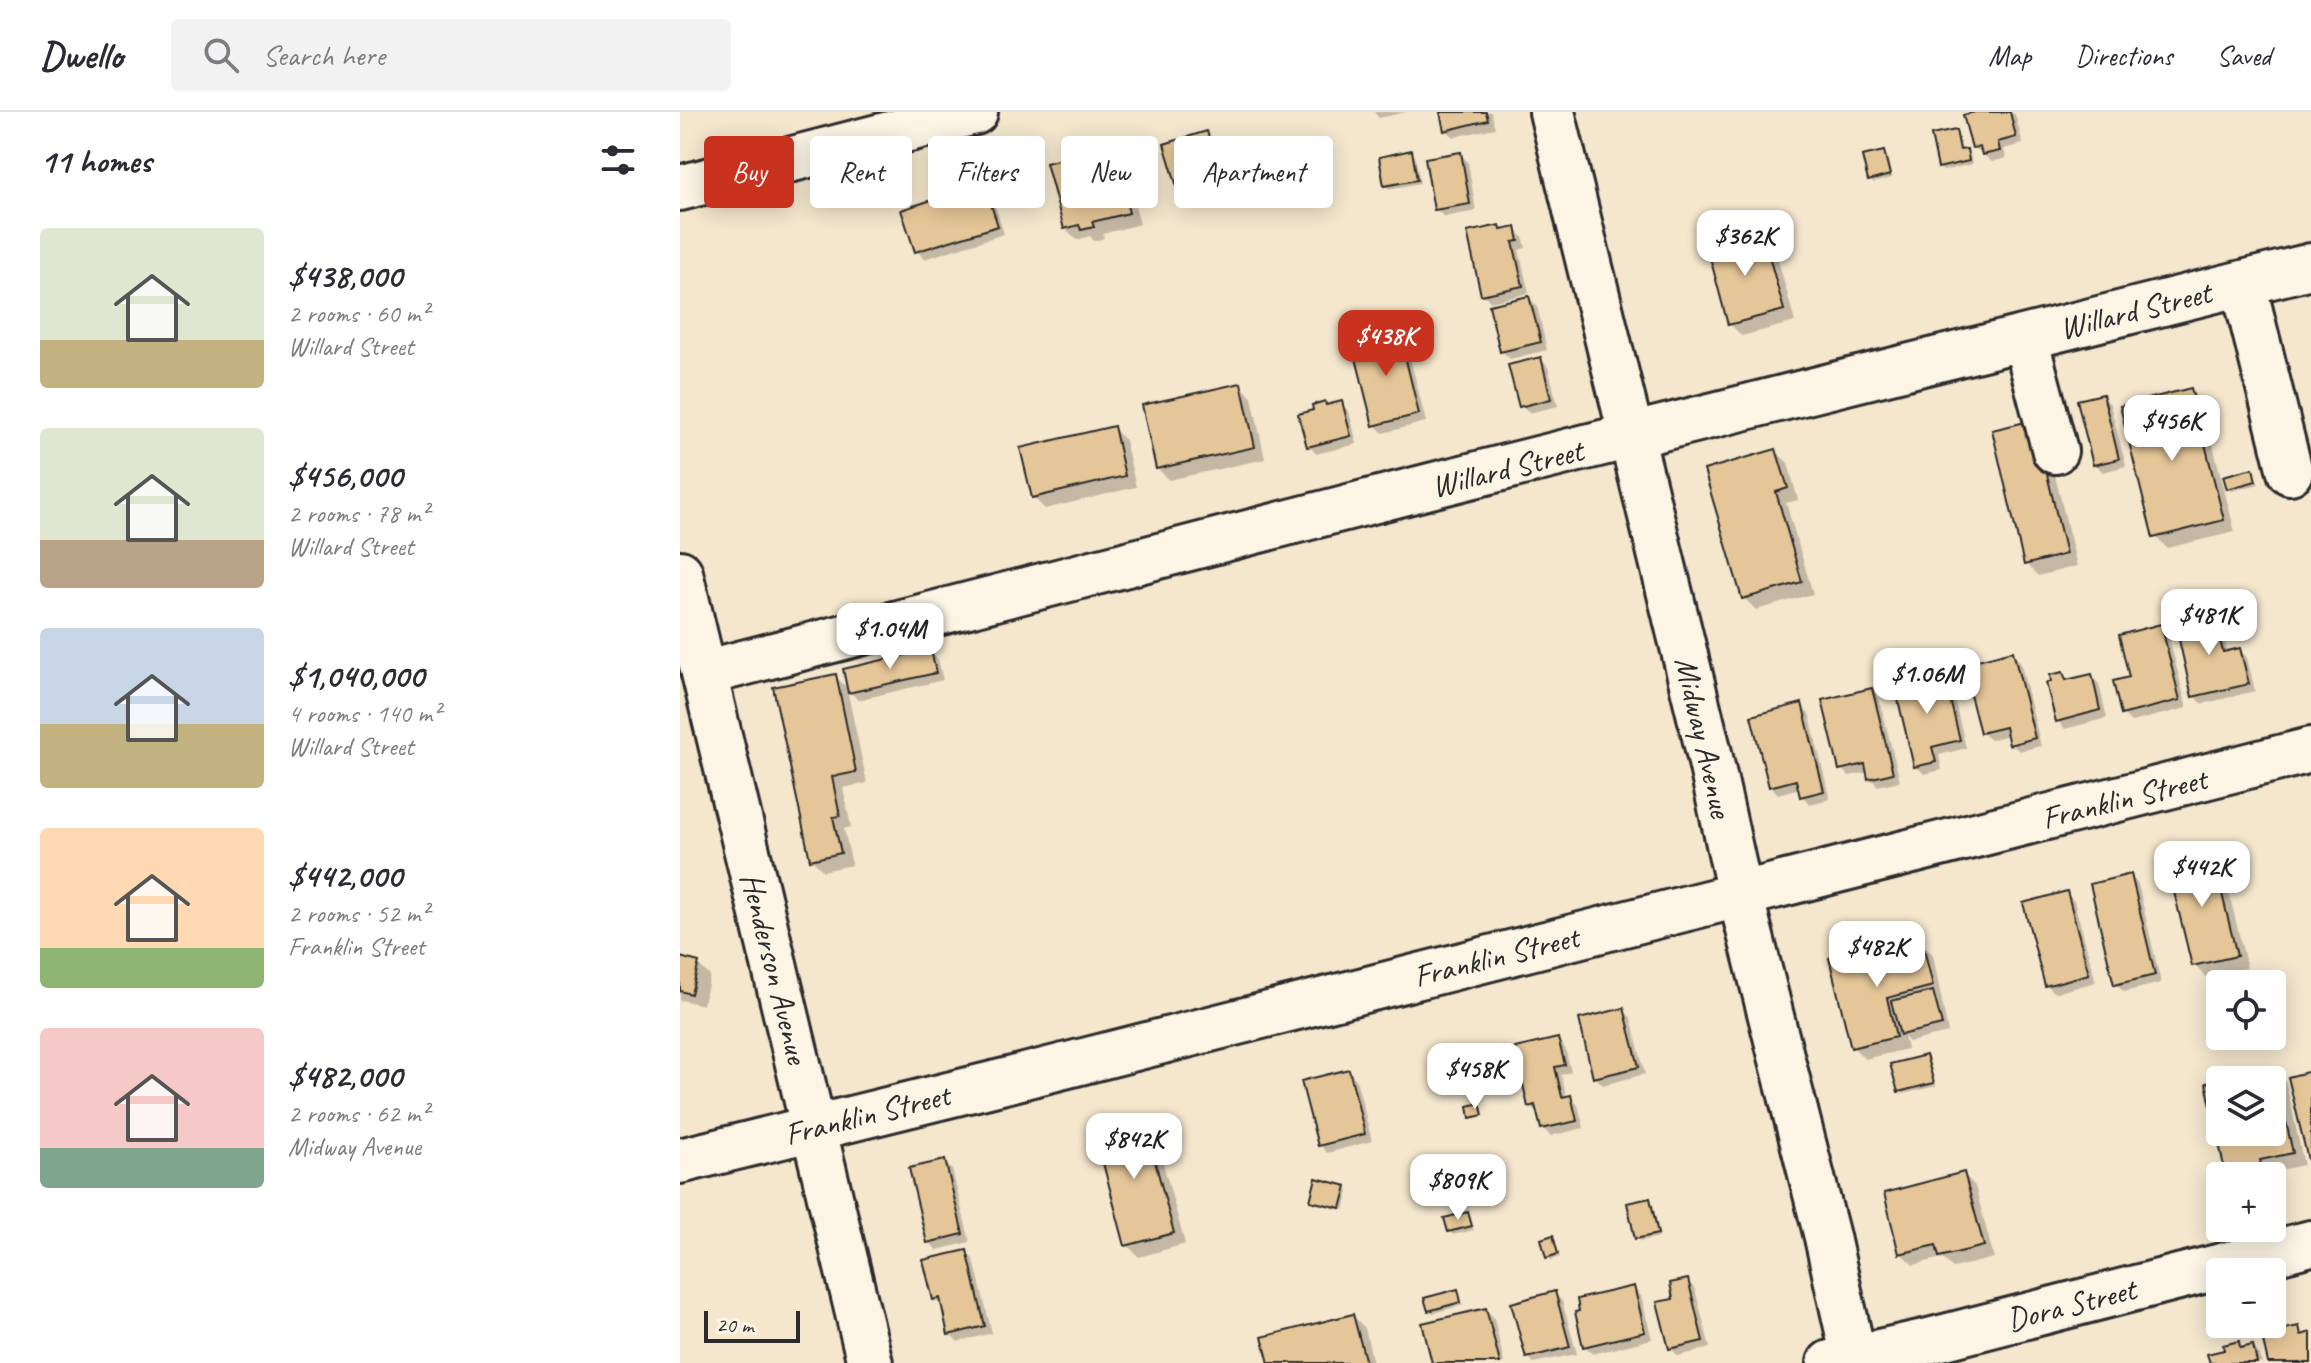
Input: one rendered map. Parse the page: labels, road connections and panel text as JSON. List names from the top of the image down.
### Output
{
  "streets": {
    "street": [
      "Willard Street",
      "Midway Avenue",
      "Franklin Street",
      "Henderson Avenue",
      "Dora Street"
    ]
  },
  "crossings": [
    ["Willard Street", "Midway Avenue"],
    ["Willard Street", "Henderson Avenue"],
    ["Midway Avenue", "Franklin Street"],
    ["Midway Avenue", "Dora Street"],
    ["Franklin Street", "Henderson Avenue"]
  ],
  "scale_bar": "20 m",
  "page": {
    "header": "Dwello",
    "search": "Search here",
    "nav": ["Map", "Directions", "Saved"],
    "heading": "11 homes",
    "chip": [
      "Buy",
      "Rent",
      "Filters",
      "New",
      "Apartment"
    ],
    "list": [
      {
        "name": "$438,000",
        "note": "2 rooms · 60 m² · Willard Street"
      },
      {
        "name": "$456,000",
        "note": "2 rooms · 78 m² · Willard Street"
      },
      {
        "name": "$1,040,000",
        "note": "4 rooms · 140 m² · Willard Street"
      },
      {
        "name": "$442,000",
        "note": "2 rooms · 52 m² · Franklin Street"
      },
      {
        "name": "$482,000",
        "note": "2 rooms · 62 m² · Midway Avenue"
      }
    ],
    "price": [
      "$362K",
      "$438K",
      "$456K",
      "$481K",
      "$1.04M",
      "$1.06M",
      "$442K",
      "$482K",
      "$458K",
      "$842K",
      "$809K"
    ],
    "map_buttons": ["+", "−"],
    "scale": "20 m"
  }
}
